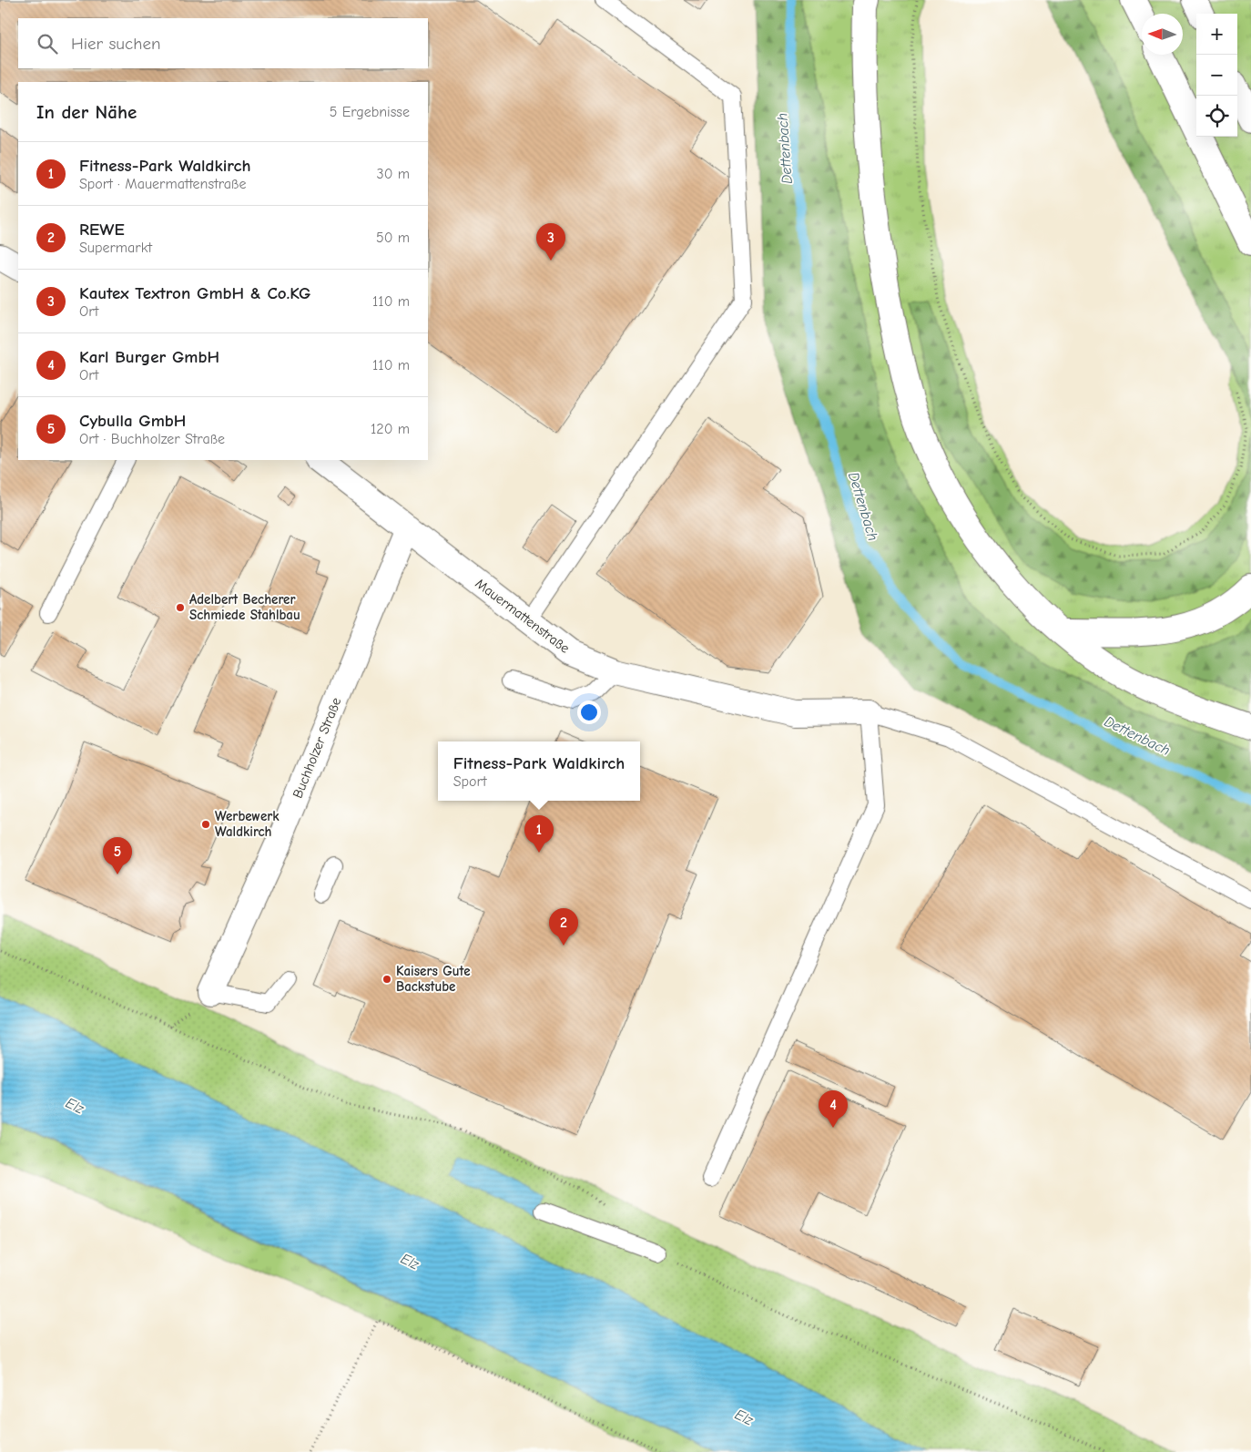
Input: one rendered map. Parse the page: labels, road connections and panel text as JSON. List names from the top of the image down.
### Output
{
  "streets": {
    "main road": ["Mauermattenstraße", "Buchholzer Straße"]
  },
  "crossings": [
    ["Mauermattenstraße", "Buchholzer Straße"]
  ],
  "water": ["Dettenbach", "Elz"],
  "places": ["Adelbert Becherer Schmiede Stahlbau", "Werbewerk Waldkirch", "Kaisers Gute Backstube"],
  "north": "left",
  "page": {
    "map_buttons": ["+", "−"],
    "search": "Hier suchen",
    "heading": ["In der Nähe", "5 Ergebnisse"],
    "list": [
      {
        "mark": "1",
        "name": "Fitness-Park Waldkirch",
        "note": "Sport · Mauermattenstraße",
        "value": "30 m"
      },
      {
        "mark": "2",
        "name": "REWE",
        "note": "Supermarkt",
        "value": "50 m"
      },
      {
        "mark": "3",
        "name": "Kautex Textron GmbH & Co.KG",
        "note": "Ort",
        "value": "110 m"
      },
      {
        "mark": "4",
        "name": "Karl Burger GmbH",
        "note": "Ort",
        "value": "110 m"
      },
      {
        "mark": "5",
        "name": "Cybulla GmbH",
        "note": "Ort · Buchholzer Straße",
        "value": "120 m"
      }
    ],
    "pins": [
      "3",
      "1",
      "5",
      "2",
      "4"
    ],
    "popup": ["Fitness-Park Waldkirch", "Sport"]
  }
}
